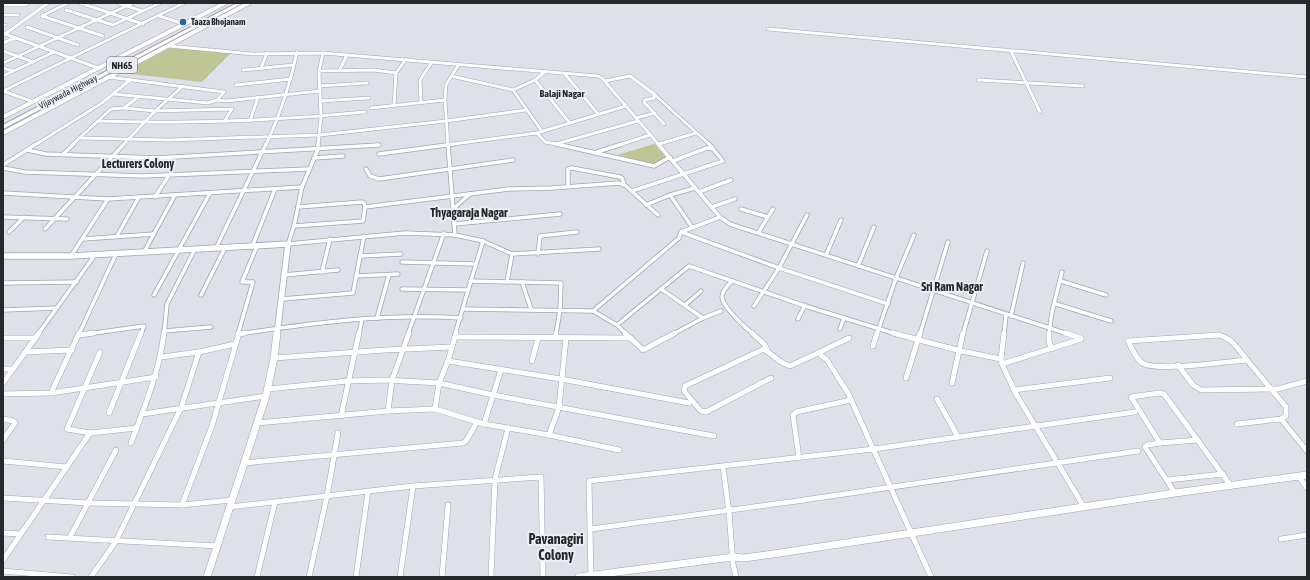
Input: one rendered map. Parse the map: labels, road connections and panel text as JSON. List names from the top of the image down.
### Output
{
  "streets": {
    "highway": ["NH65", "Vijaywada Highway"]
  },
  "districts": [
    "Balaji Nagar",
    "Lecturers Colony",
    "Thyagaraja Nagar",
    "Sri Ram Nagar",
    "Pavanagiri Colony"
  ],
  "places": ["Taaza Bhojanam"]
}
